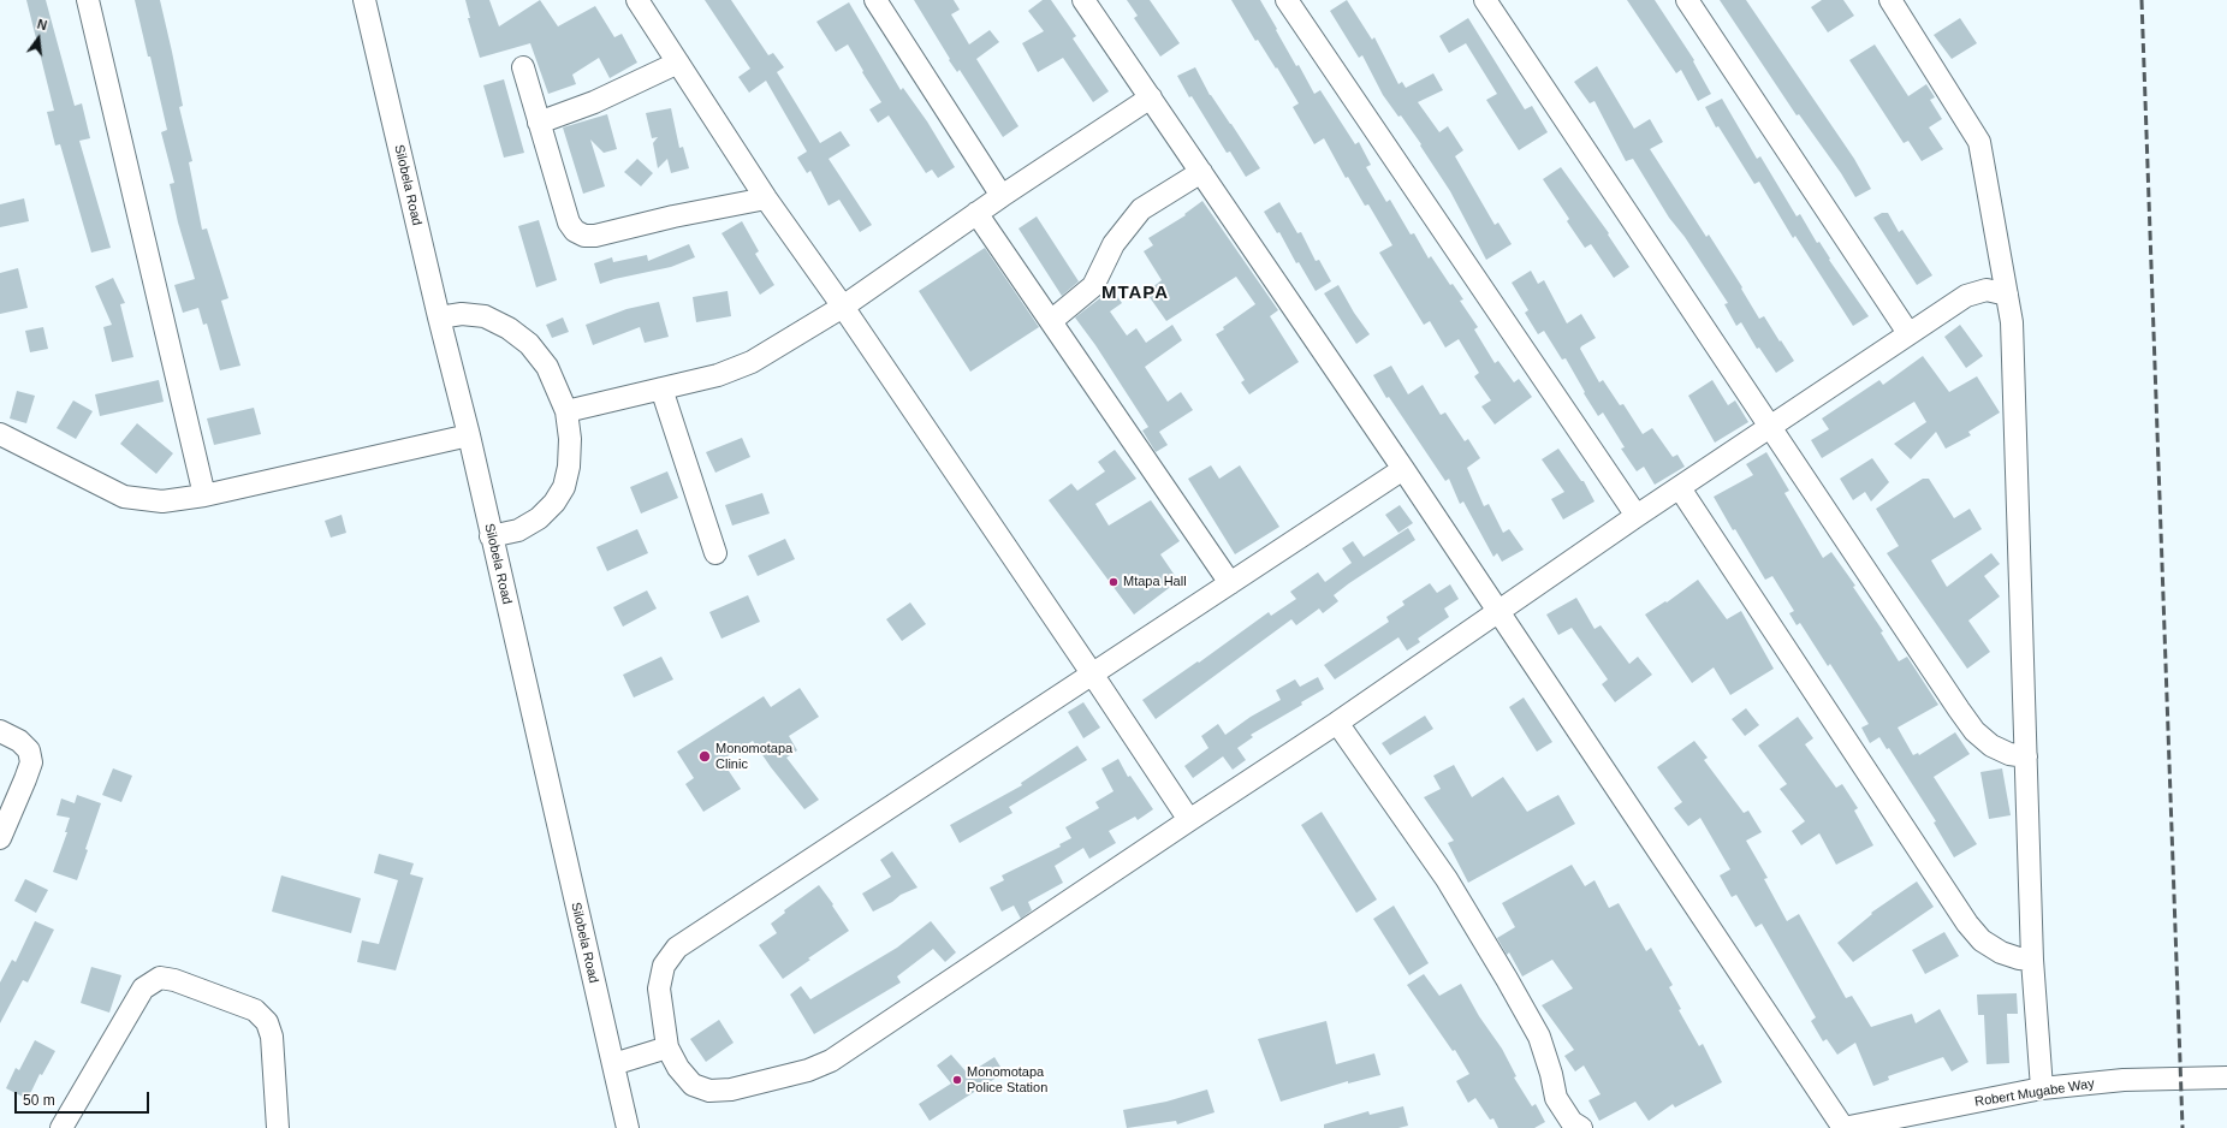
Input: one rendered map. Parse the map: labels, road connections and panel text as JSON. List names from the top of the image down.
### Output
{
  "streets": {
    "street": ["Silobela Road", "Robert Mugabe Way"]
  },
  "districts": ["MTAPA"],
  "places": ["Mtapa Hall", "Monomotapa Clinic", "Monomotapa Police Station"],
  "scale_bar": "50 m",
  "north": "top"
}
